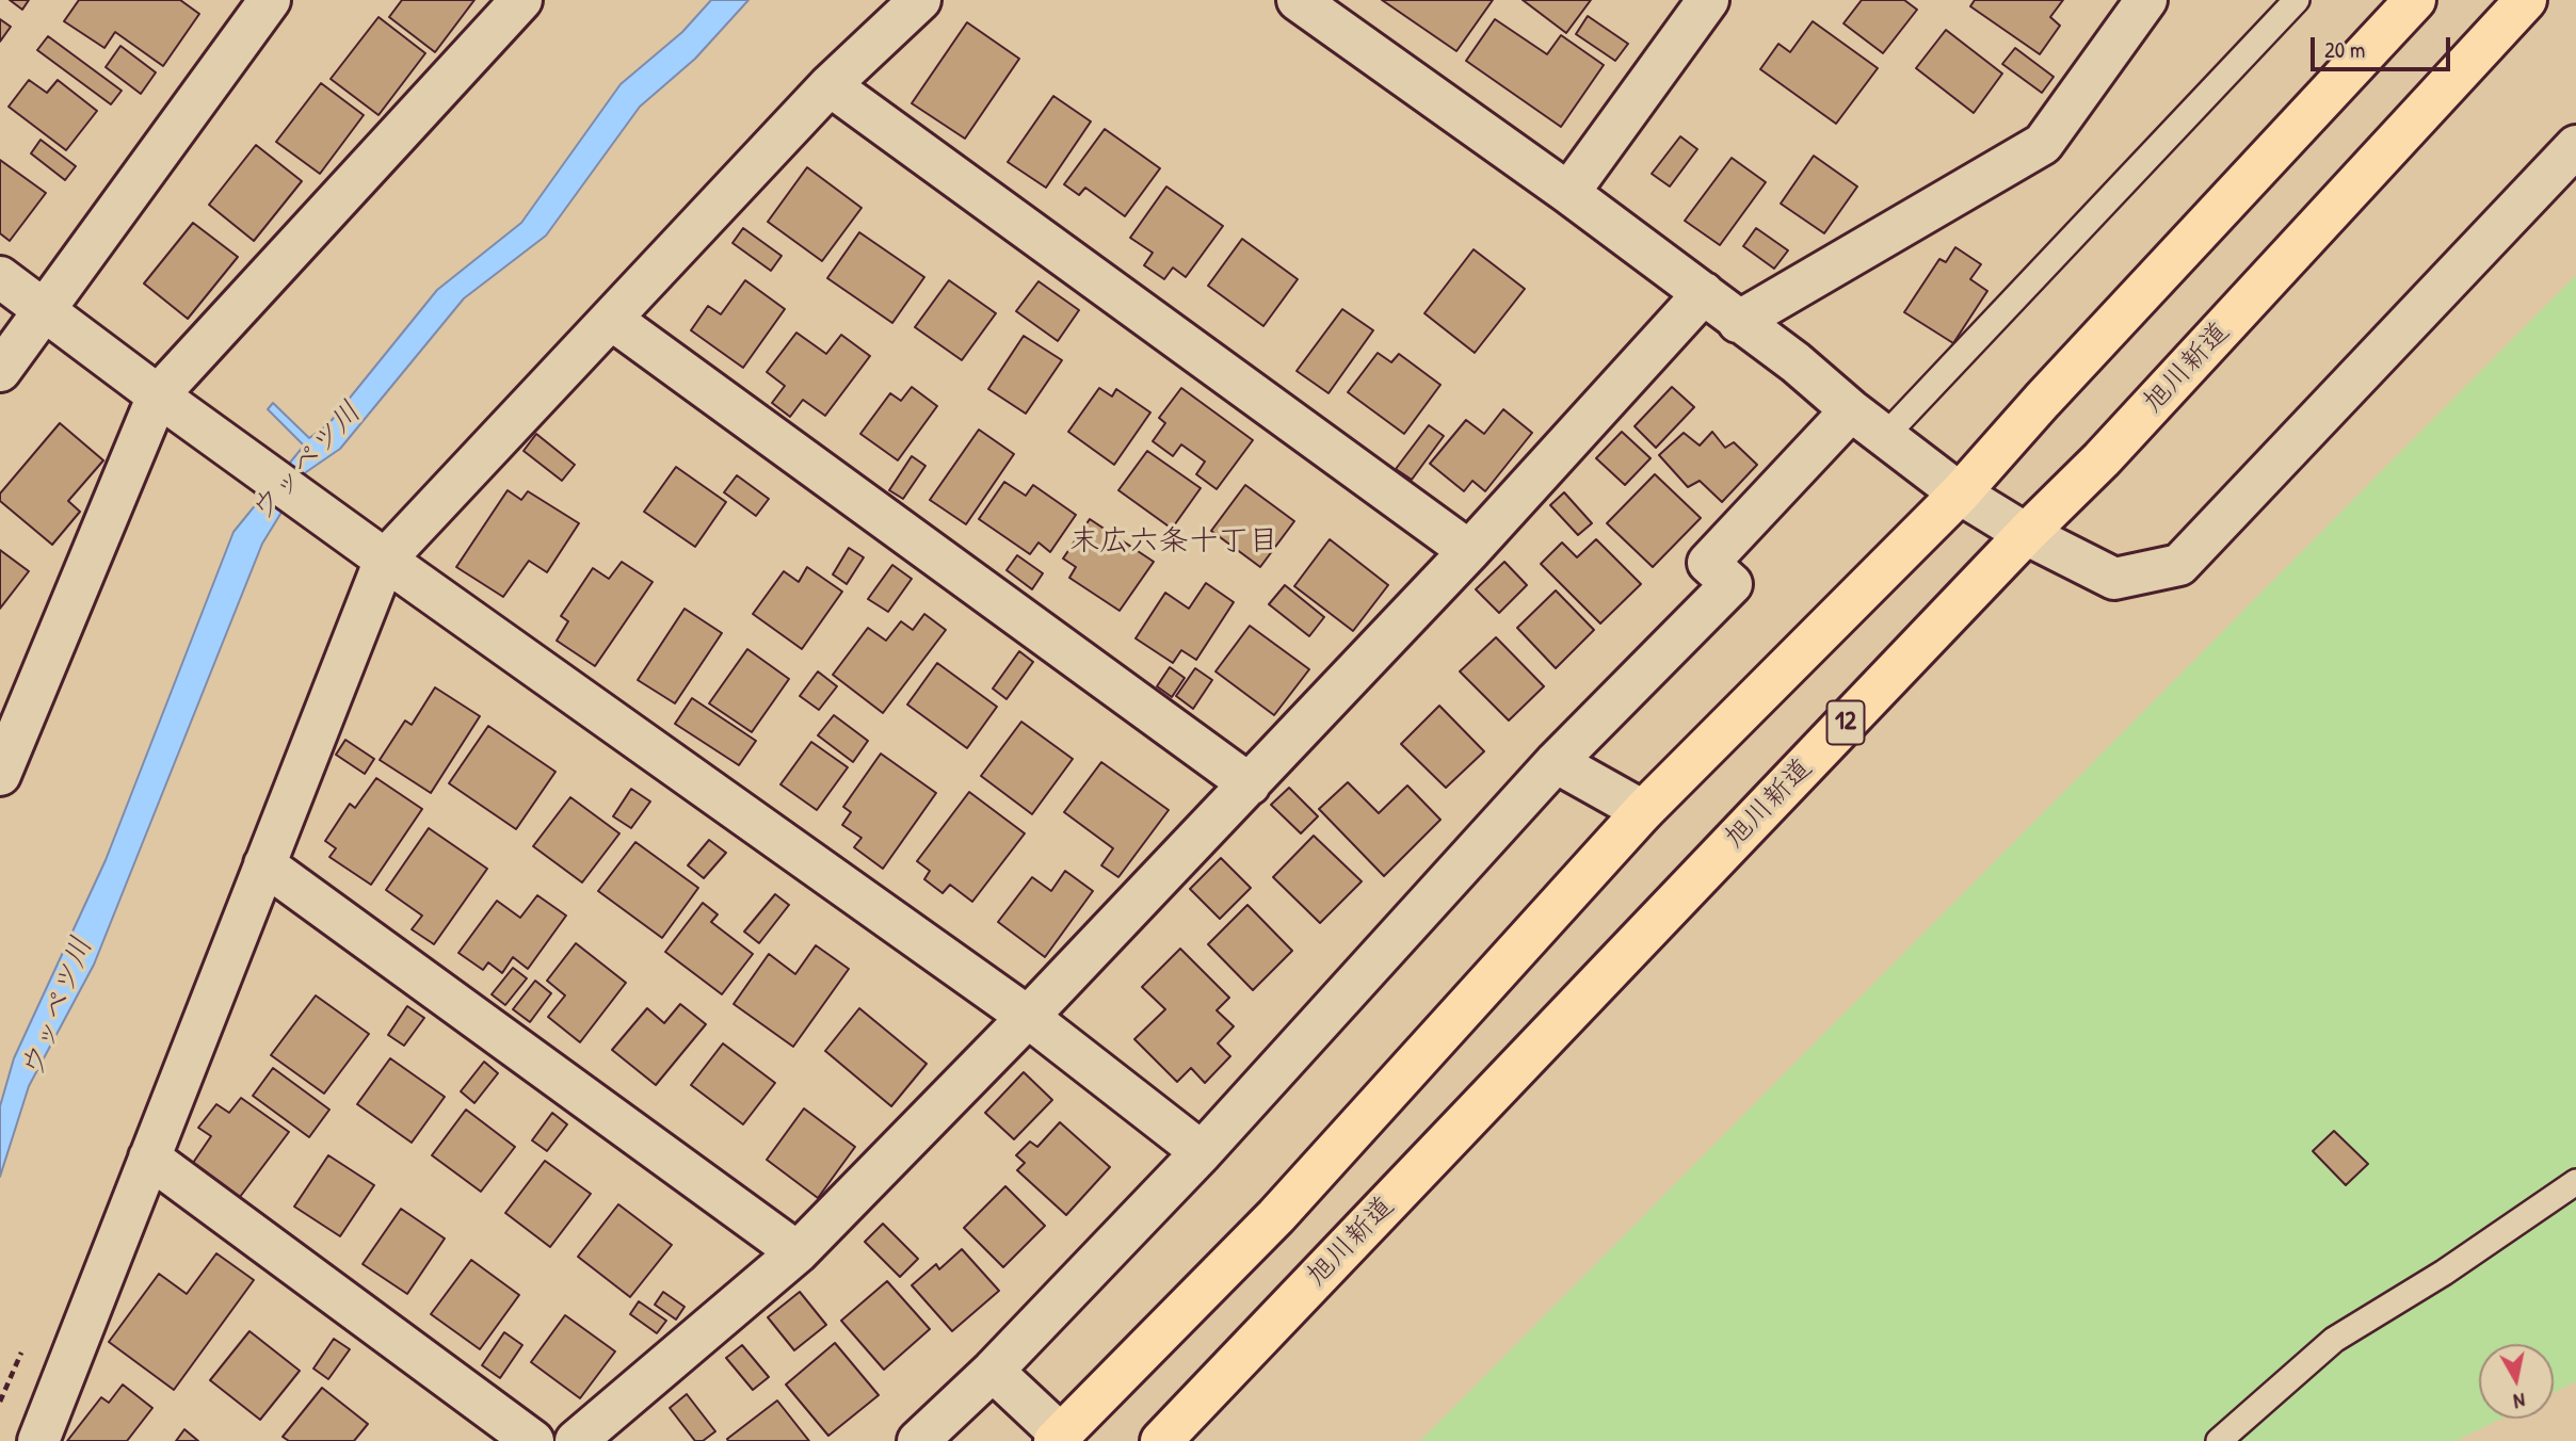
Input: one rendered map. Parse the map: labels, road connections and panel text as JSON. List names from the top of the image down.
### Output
{
  "streets": {
    "highway": ["旭川新道", "12"]
  },
  "districts": ["末広六条十丁目"],
  "water": ["ウッペツ川"],
  "scale_bar": "20 m",
  "north": "bottom"
}
